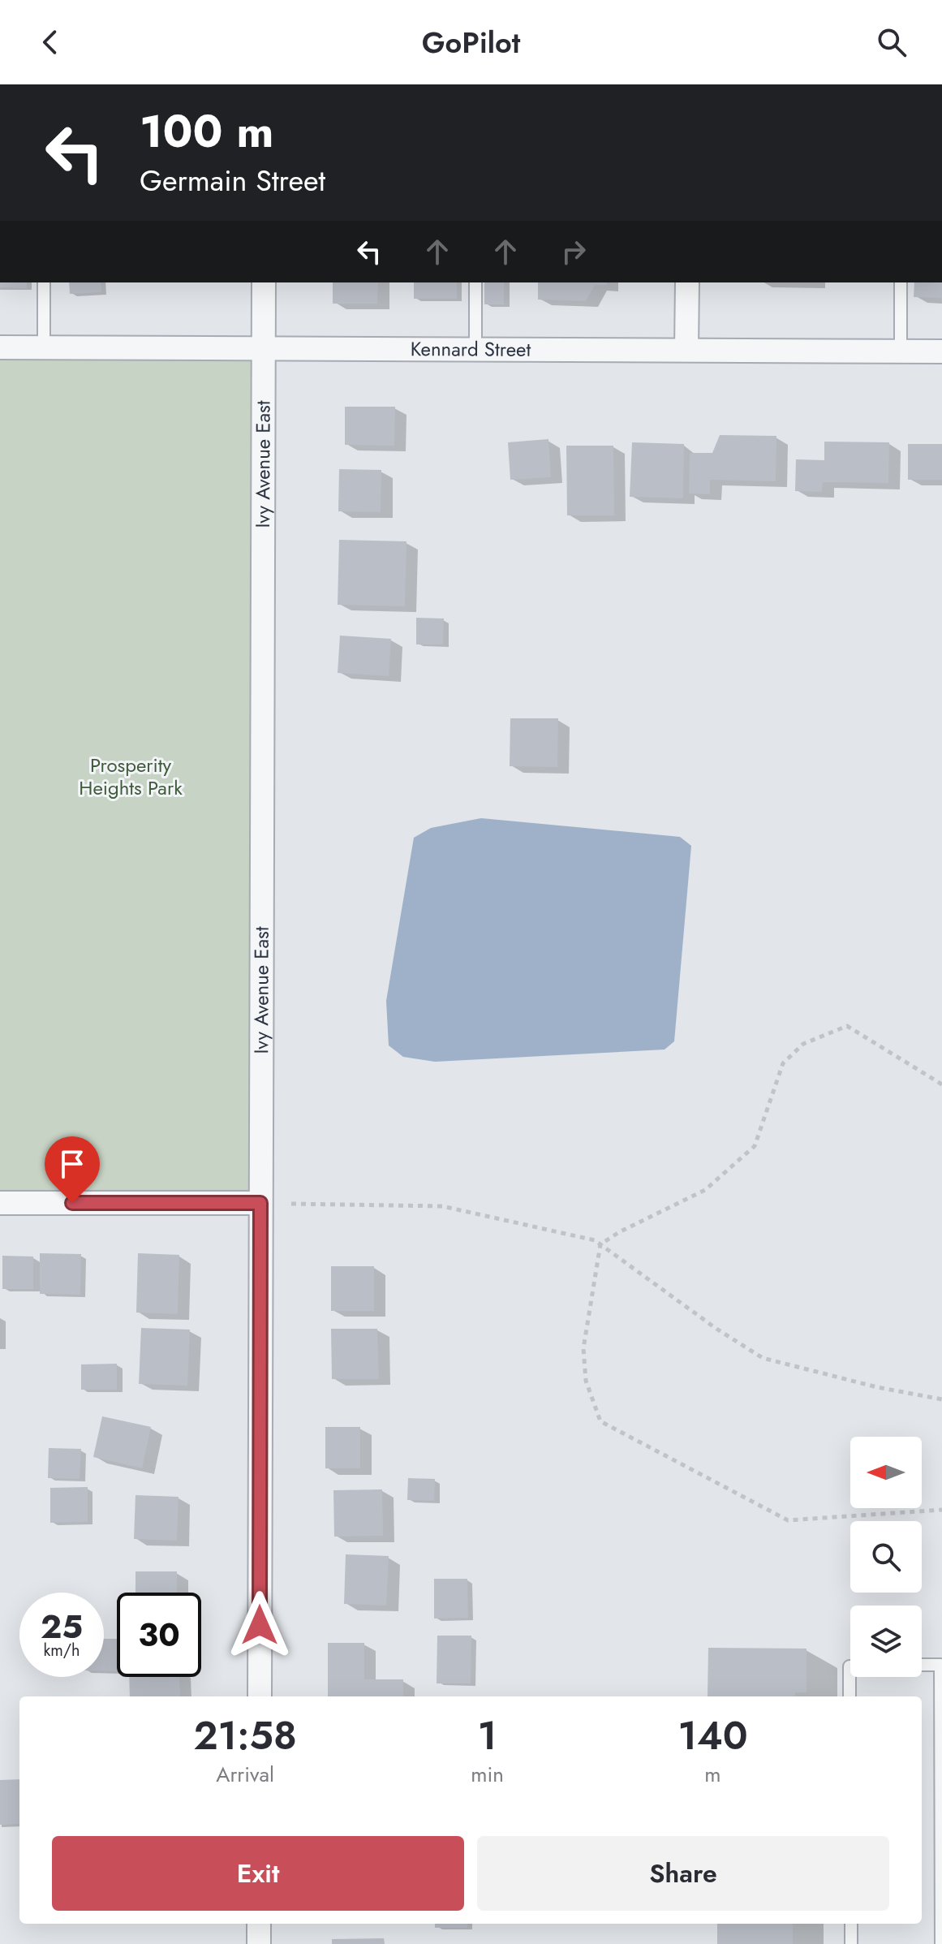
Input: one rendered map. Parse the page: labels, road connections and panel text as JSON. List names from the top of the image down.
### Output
{
  "streets": {
    "street": ["Kennard Street", "Ivy Avenue East"]
  },
  "crossings": [
    ["Kennard Street", "Ivy Avenue East"]
  ],
  "parks": ["Prosperity Heights Park"],
  "north": "left",
  "page": {
    "header": "GoPilot",
    "turn": ["100 m", "Germain Street"],
    "speed": "25 km/h",
    "limit": "30",
    "eta": [
      "21:58",
      "Arrival",
      "1",
      "min",
      "140",
      "m"
    ],
    "buttons": ["Exit", "Share"]
  }
}
